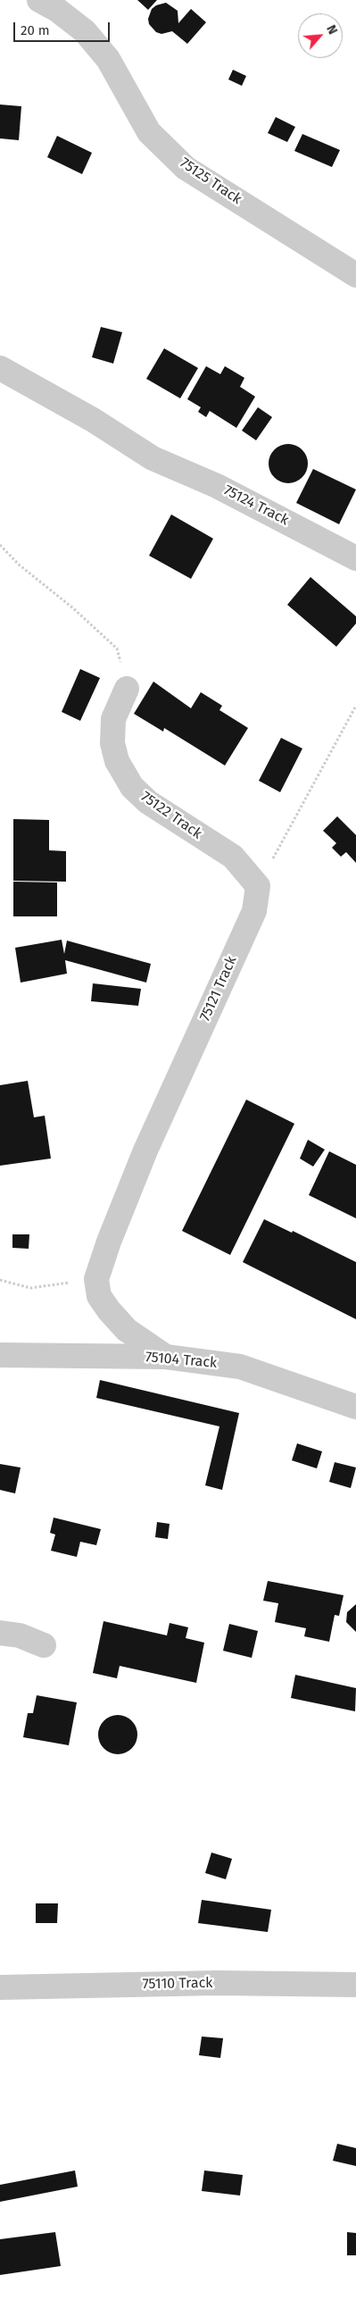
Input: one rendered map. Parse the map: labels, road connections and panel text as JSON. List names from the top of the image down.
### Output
{
  "streets": {
    "street": [
      "75125 Track",
      "75124 Track",
      "75122 Track",
      "75121 Track",
      "75104 Track",
      "75110 Track"
    ]
  },
  "crossings": [
    ["75122 Track", "75121 Track"]
  ],
  "scale_bar": "20 m",
  "north": "top right"
}
